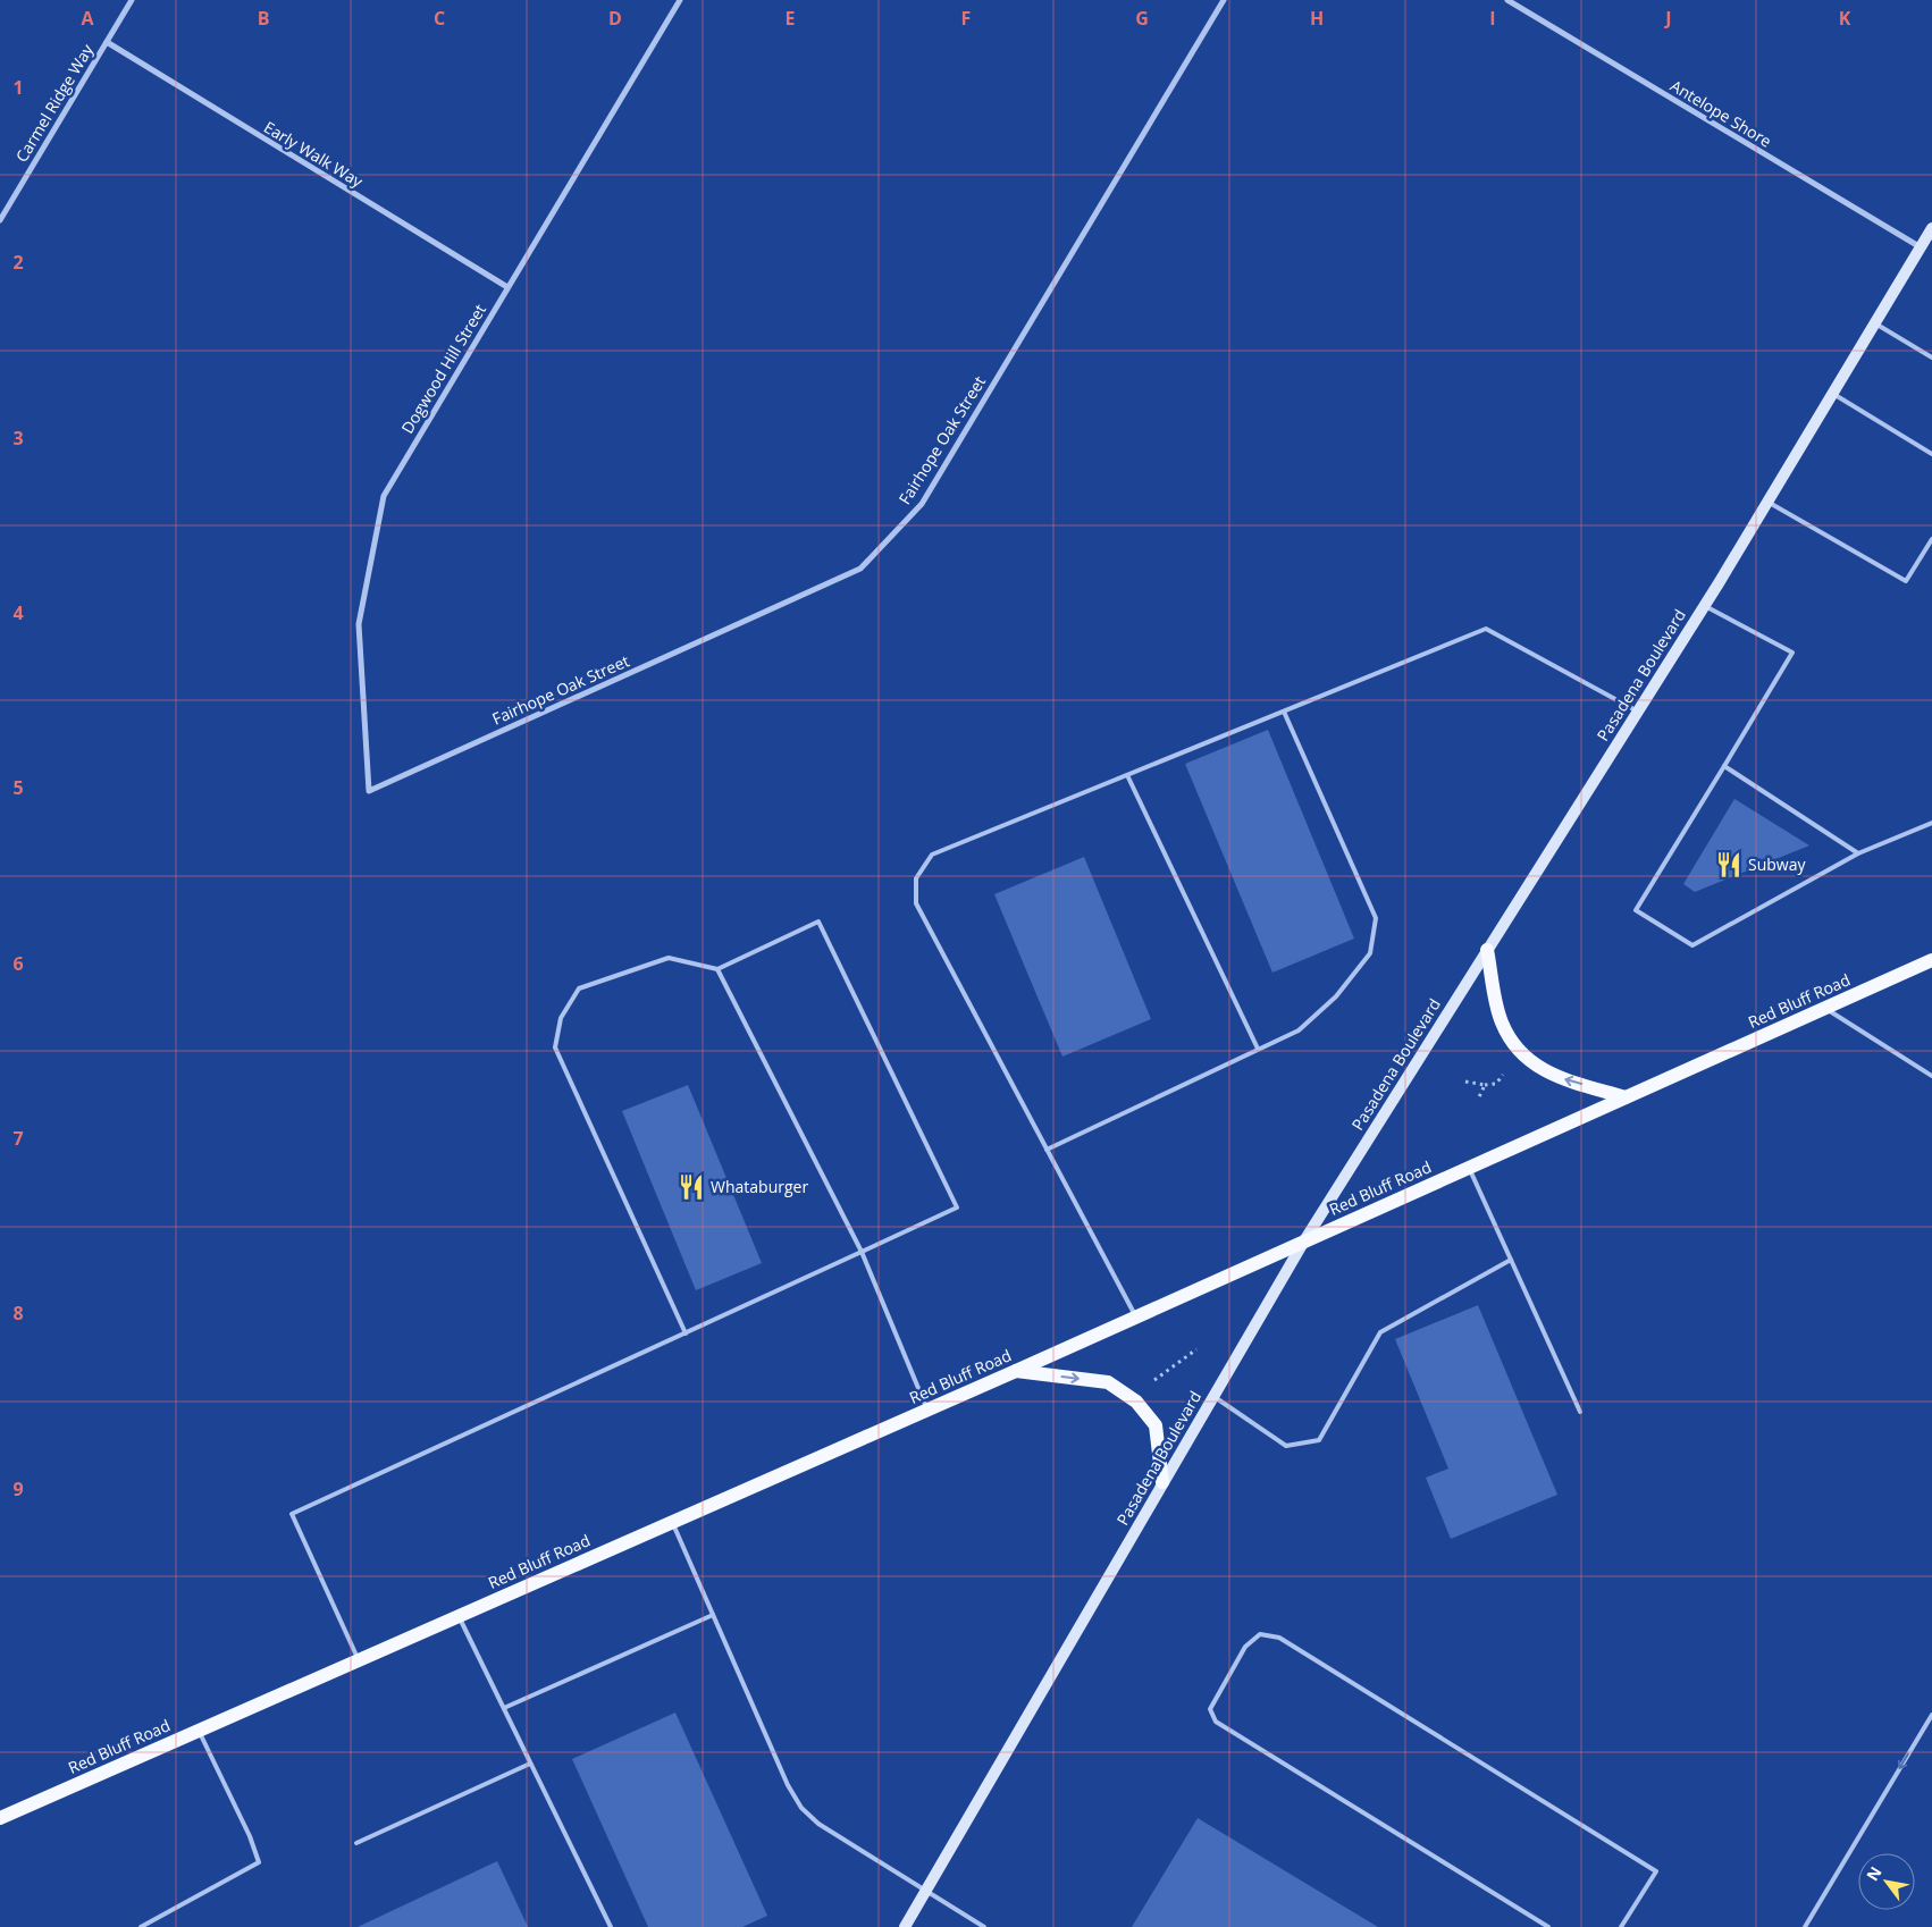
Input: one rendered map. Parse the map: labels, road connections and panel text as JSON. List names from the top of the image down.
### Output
{
  "streets": {
    "main road": ["Pasadena Boulevard", "Red Bluff Road"],
    "street": [
      "Carmel Ridge Way",
      "Antelope Shore",
      "Early Walk Way",
      "Dogwood Hill Street",
      "Fairhope Oak Street"
    ]
  },
  "crossings": [
    ["Carmel Ridge Way", "Early Walk Way"],
    ["Antelope Shore", "Pasadena Boulevard"],
    ["Early Walk Way", "Dogwood Hill Street"],
    ["Dogwood Hill Street", "Fairhope Oak Street"],
    ["Pasadena Boulevard", "Red Bluff Road"]
  ],
  "places": {
    "restaurant": ["Subway", "Whataburger"]
  },
  "north": "top left",
  "grid": {
    "columns": [
      "A",
      "B",
      "C",
      "D",
      "E",
      "F",
      "G",
      "H",
      "I",
      "J",
      "K"
    ],
    "rows": [
      "1",
      "2",
      "3",
      "4",
      "5",
      "6",
      "7",
      "8",
      "9"
    ]
  }
}
